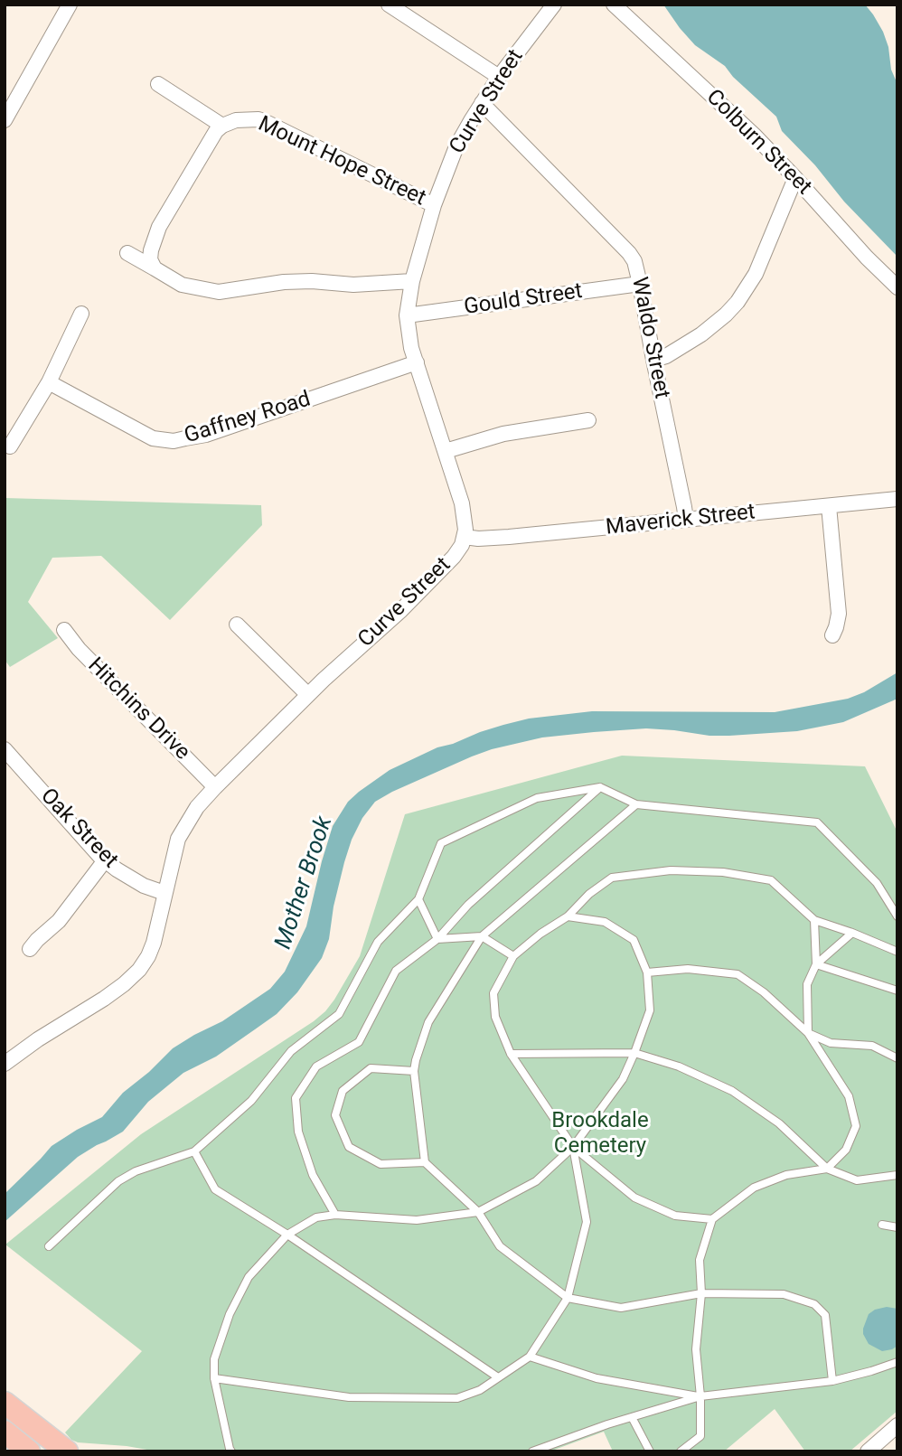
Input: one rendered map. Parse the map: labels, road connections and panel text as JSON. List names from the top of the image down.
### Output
{
  "streets": {
    "street": [
      "Curve Street",
      "Colburn Street",
      "Mount Hope Street",
      "Gould Street",
      "Waldo Street",
      "Gaffney Road",
      "Maverick Street",
      "Hitchins Drive",
      "Oak Street"
    ]
  },
  "crossings": [
    ["Curve Street", "Mount Hope Street"],
    ["Curve Street", "Gould Street"],
    ["Curve Street", "Waldo Street"],
    ["Curve Street", "Gaffney Road"],
    ["Curve Street", "Maverick Street"],
    ["Curve Street", "Hitchins Drive"],
    ["Curve Street", "Oak Street"],
    ["Gould Street", "Waldo Street"],
    ["Waldo Street", "Maverick Street"]
  ],
  "water": ["Mother Brook"],
  "parks": ["Brookdale Cemetery"]
}
